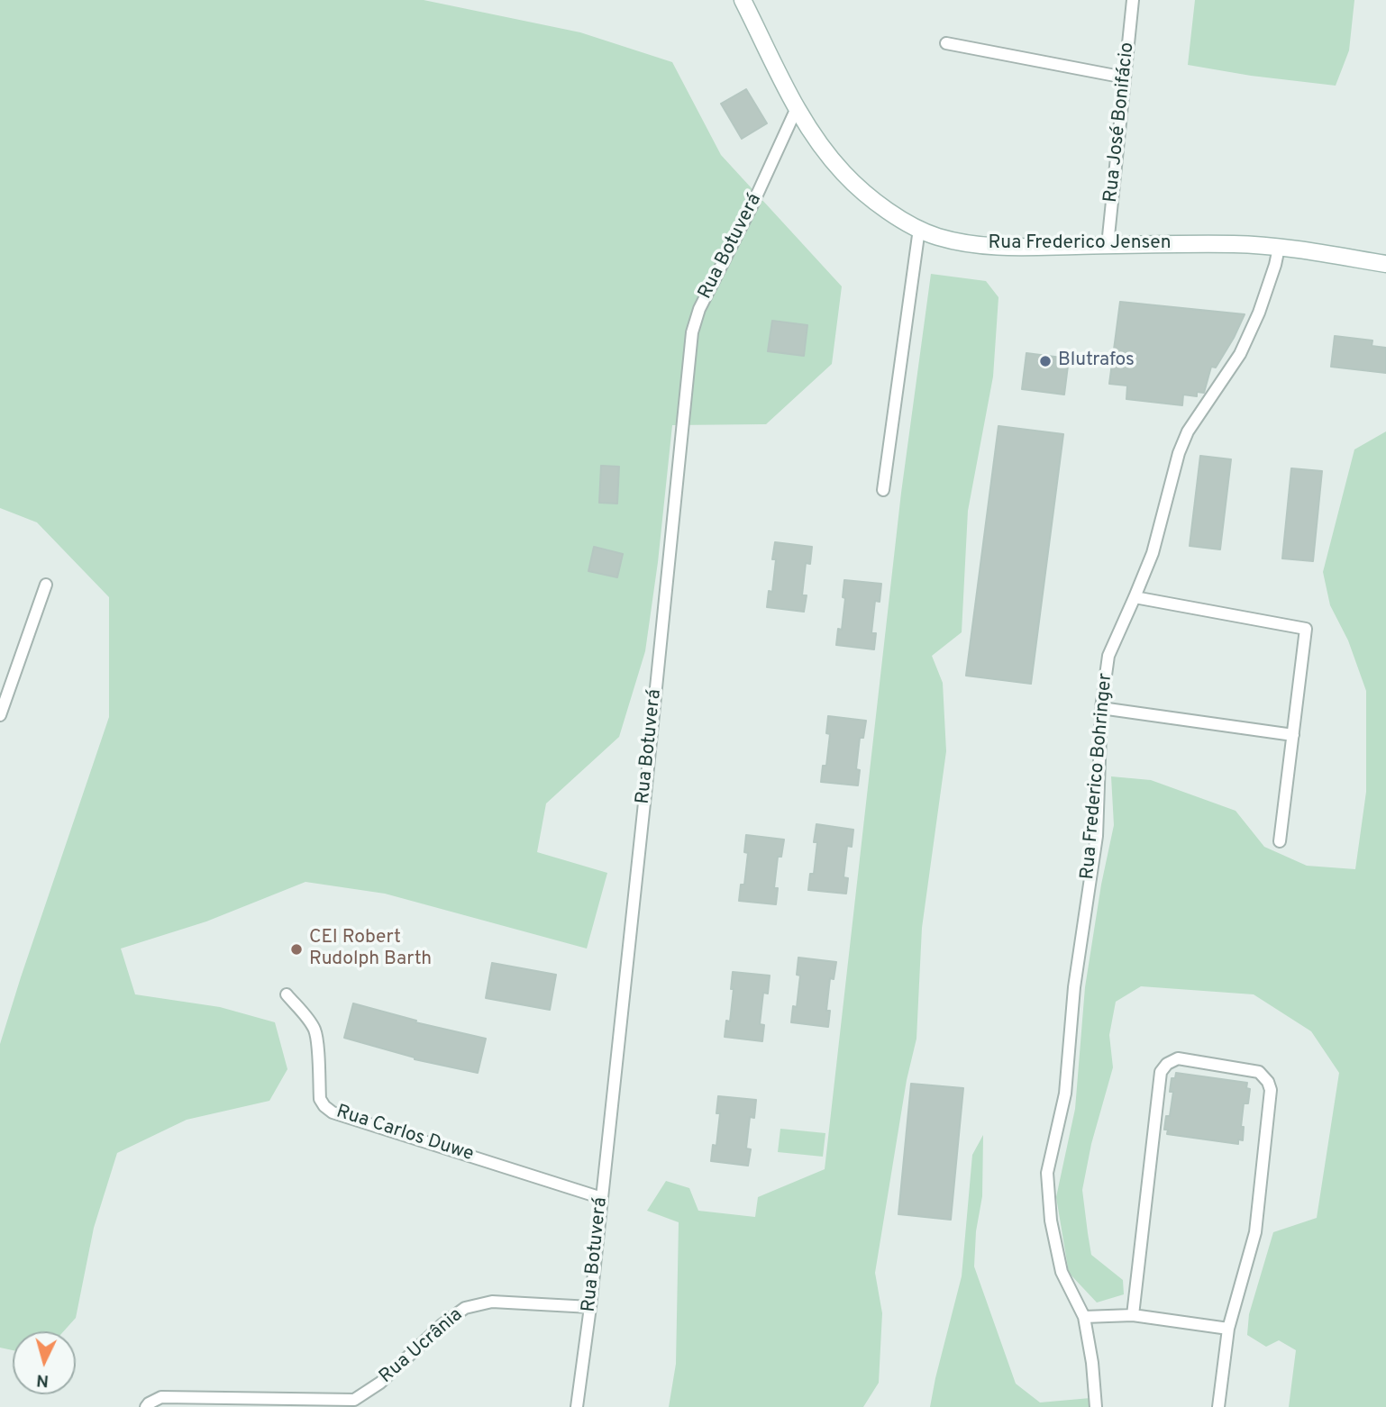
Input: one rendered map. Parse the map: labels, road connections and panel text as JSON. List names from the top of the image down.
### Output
{
  "streets": {
    "main road": ["Rua Frederico Jensen"],
    "street": [
      "Rua José Bonifácio",
      "Rua Botuverá",
      "Rua Frederico Bohringer",
      "Rua Carlos Duwe",
      "Rua Ucrânia"
    ]
  },
  "crossings": [
    ["Rua José Bonifácio", "Rua Frederico Jensen"],
    ["Rua Frederico Jensen", "Rua Botuverá"],
    ["Rua Frederico Jensen", "Rua Frederico Bohringer"],
    ["Rua Botuverá", "Rua Carlos Duwe"],
    ["Rua Botuverá", "Rua Ucrânia"]
  ],
  "places": ["Blutrafos", "CEI Robert Rudolph Barth"],
  "north": "bottom"
}
